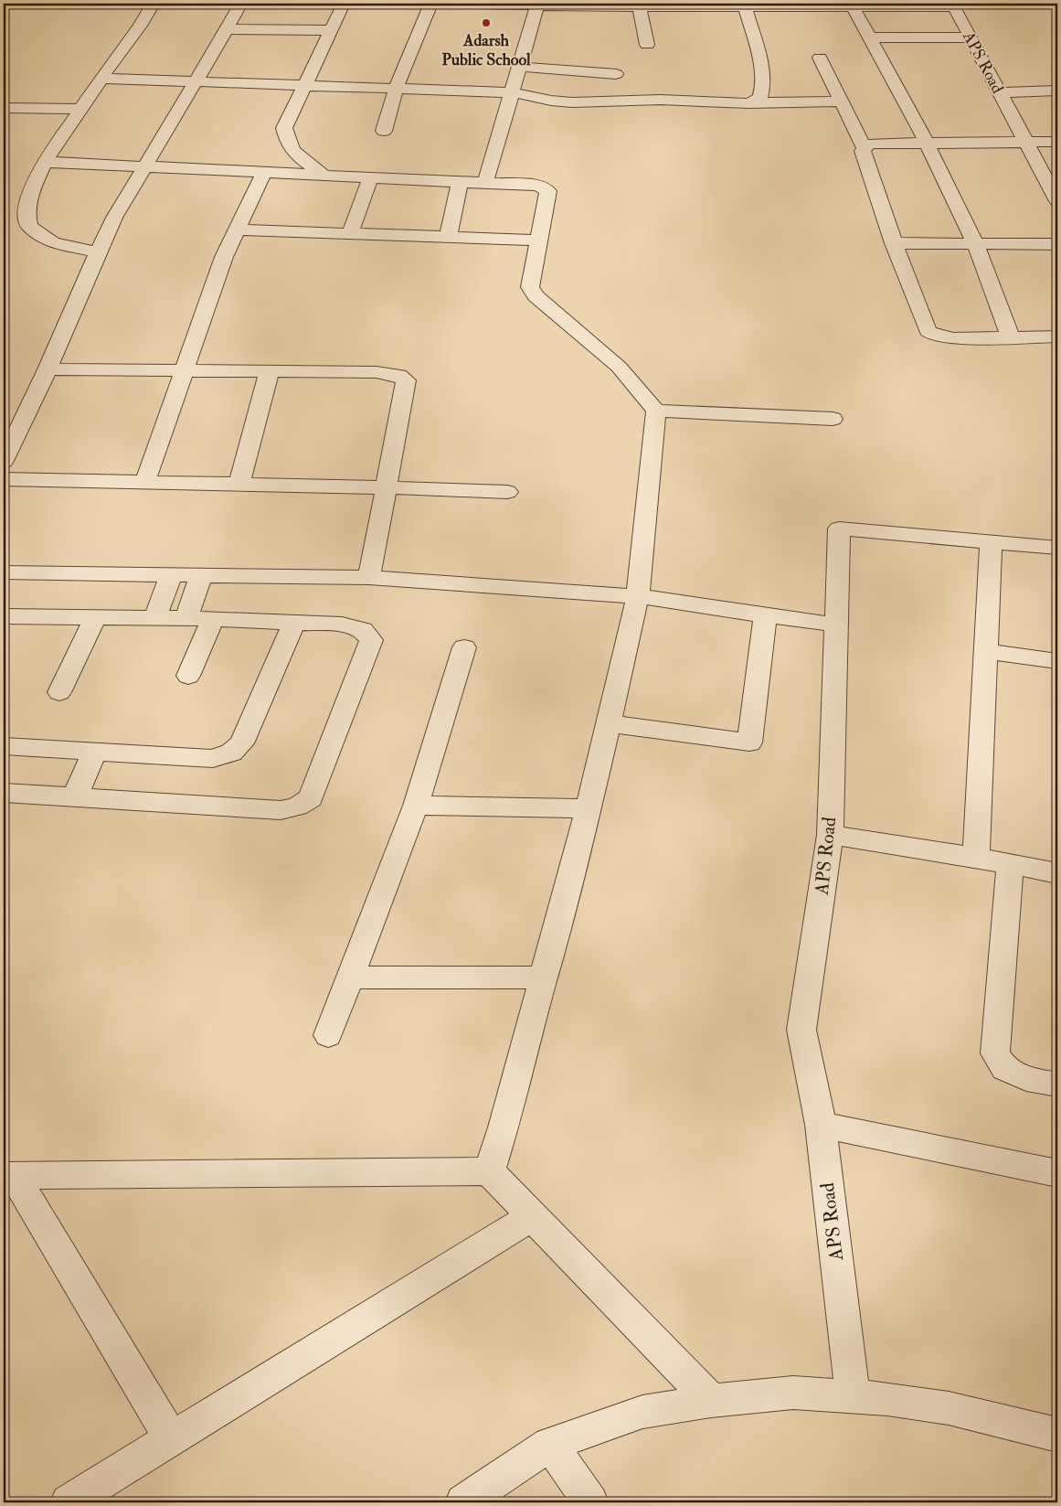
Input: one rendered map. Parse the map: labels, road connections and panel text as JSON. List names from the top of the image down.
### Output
{
  "streets": {
    "street": ["APS Road"]
  },
  "places": ["Adarsh Public School"]
}
